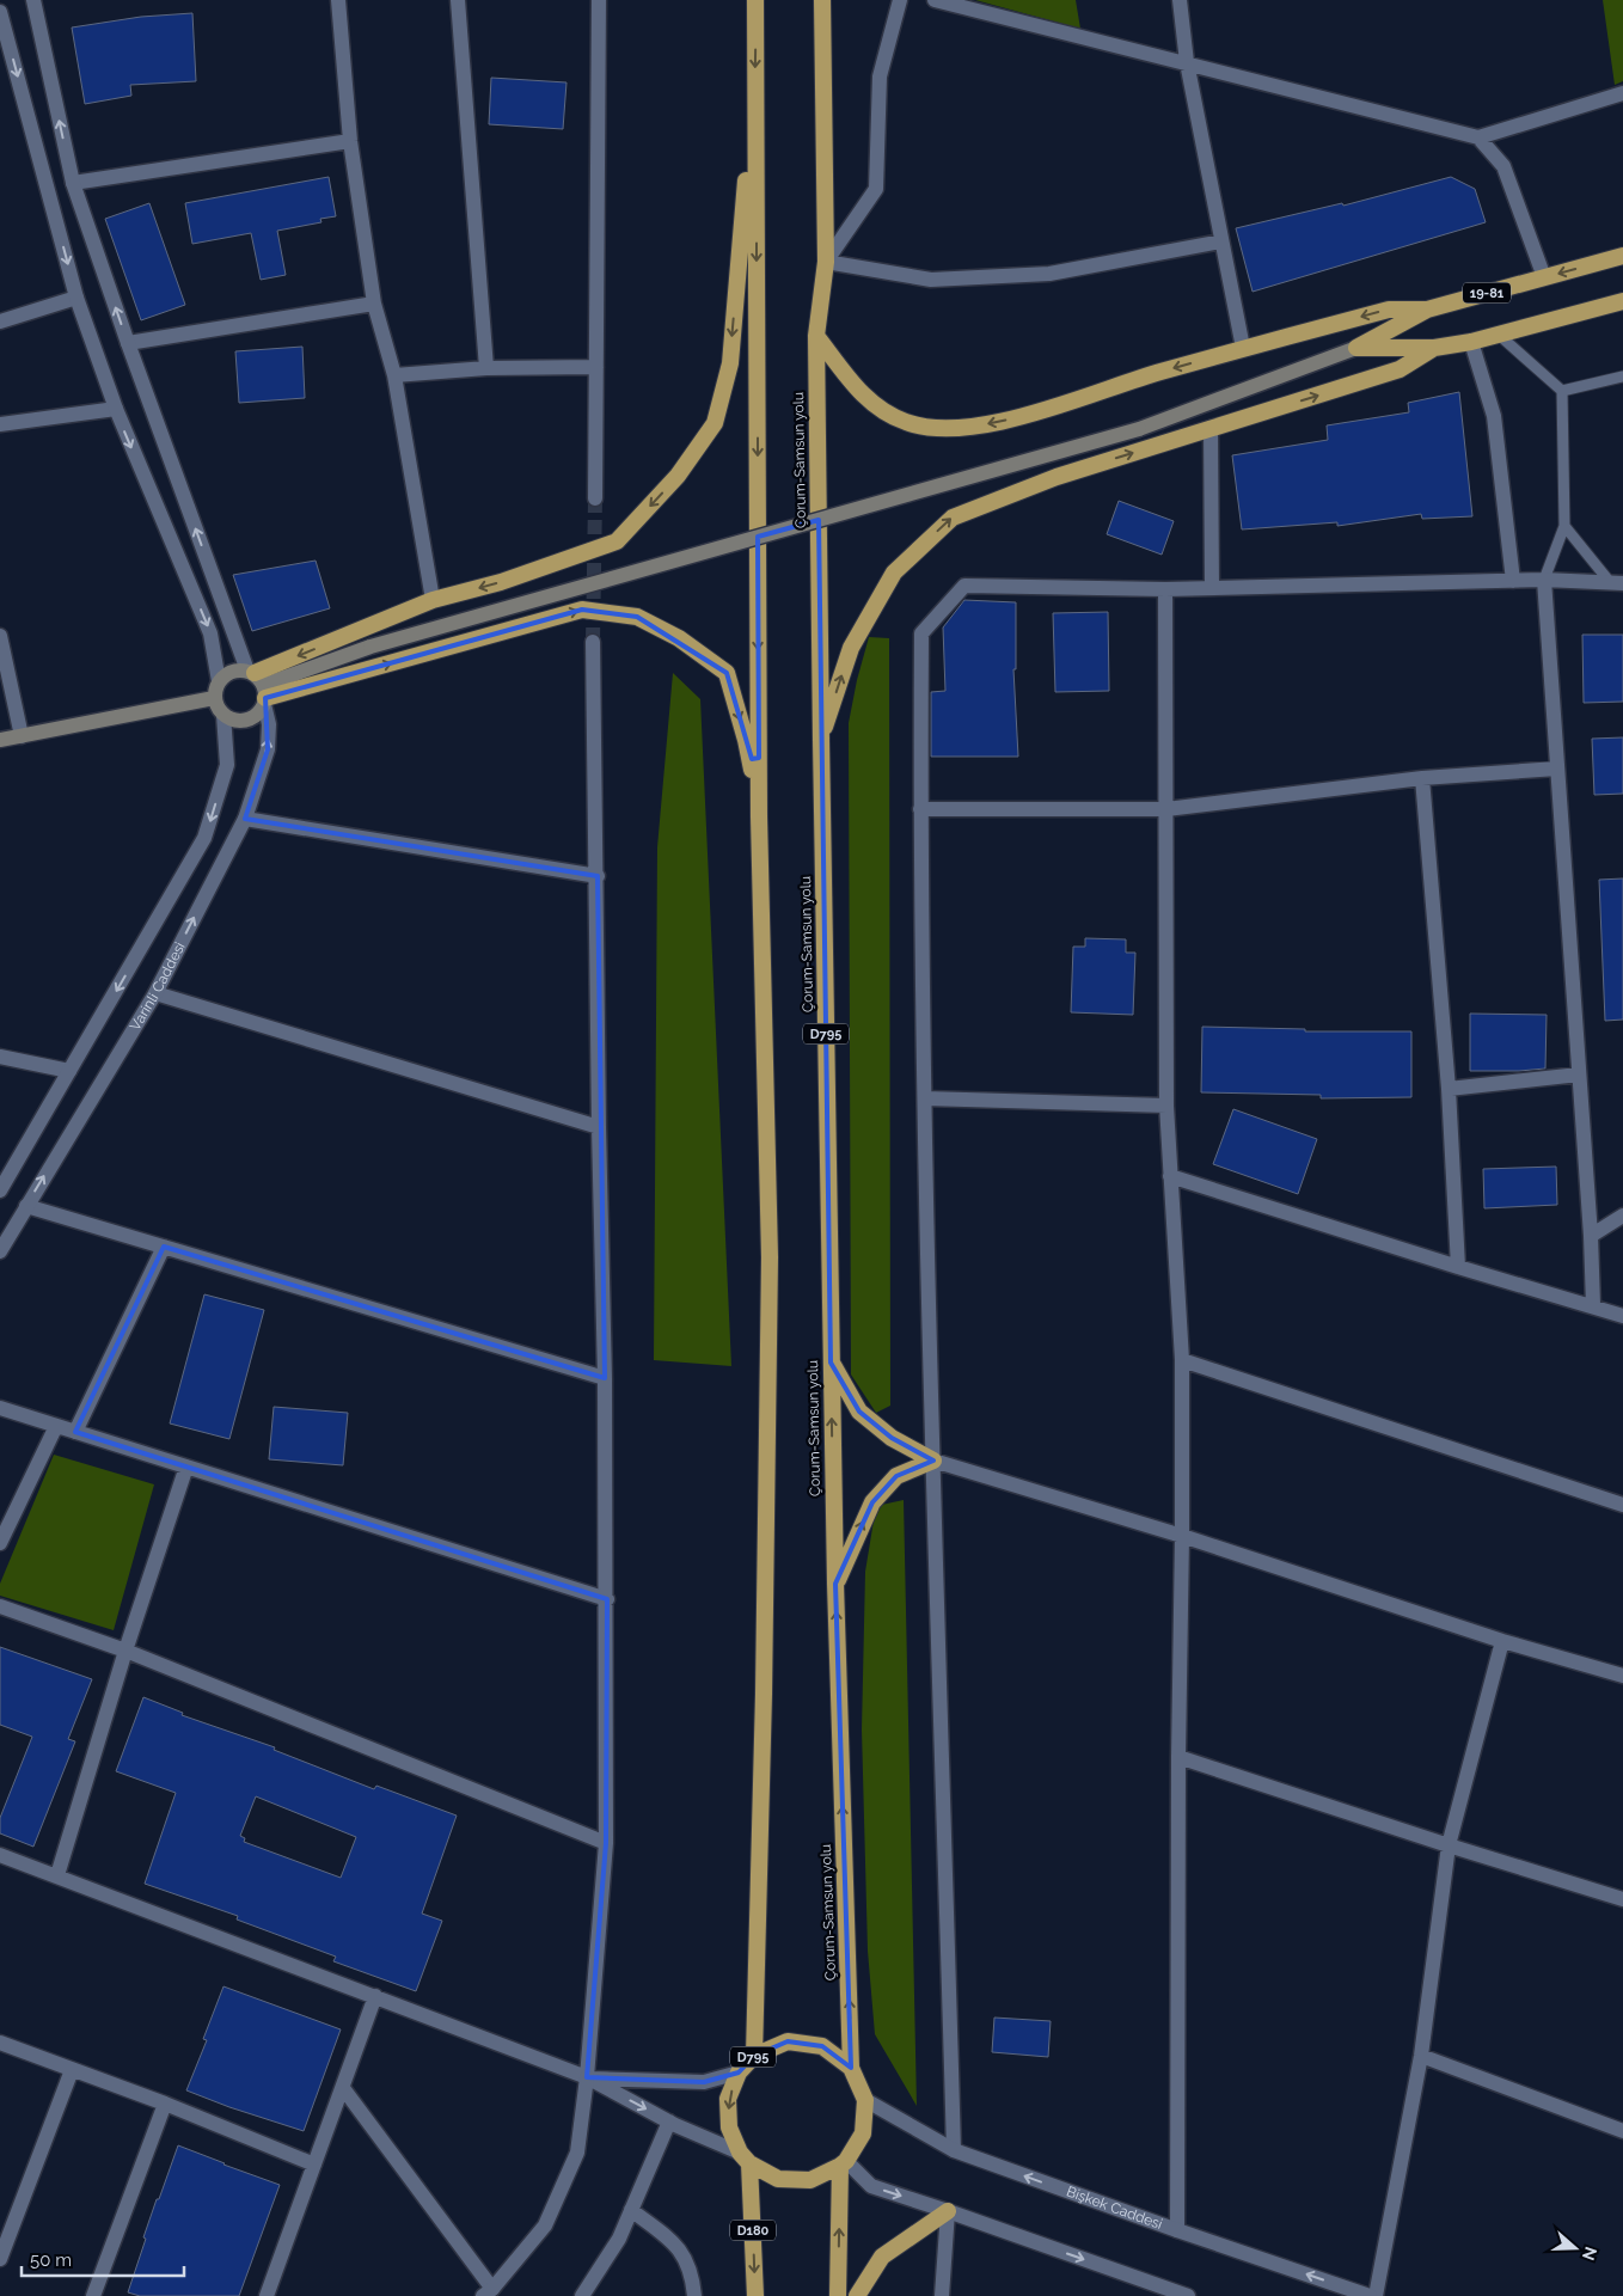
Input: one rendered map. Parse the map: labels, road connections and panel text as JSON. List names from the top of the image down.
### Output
{
  "streets": {
    "highway": [
      "19-81",
      "Çorum-Samsun yolu",
      "D795",
      "D180"
    ],
    "street": ["Varinli Caddesi", "Bişkek Caddesi"]
  },
  "crossings": [
    ["Çorum-Samsun yolu", "D795"],
    ["Çorum-Samsun yolu", "Bişkek Caddesi"],
    ["D795", "Bişkek Caddesi"]
  ],
  "scale_bar": "50 m",
  "north": "right"
}
